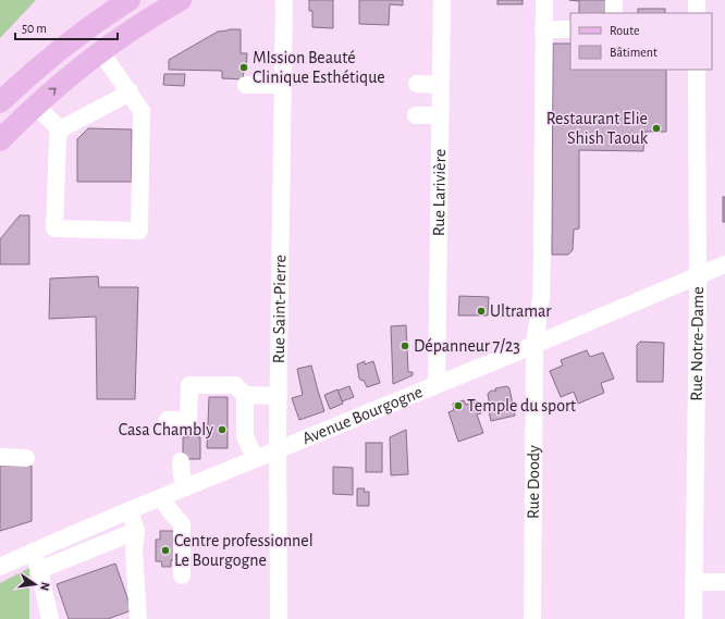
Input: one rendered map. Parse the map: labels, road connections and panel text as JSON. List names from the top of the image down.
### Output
{
  "streets": {
    "street": [
      "Rue Larivière",
      "Rue Saint-Pierre",
      "Rue Notre-Dame",
      "Avenue Bourgogne",
      "Rue Doody"
    ]
  },
  "crossings": [
    ["Rue Larivière", "Avenue Bourgogne"],
    ["Rue Saint-Pierre", "Avenue Bourgogne"],
    ["Rue Notre-Dame", "Avenue Bourgogne"],
    ["Avenue Bourgogne", "Rue Doody"]
  ],
  "places": [
    "MIssion Beauté Clinique Esthétique",
    "Restaurant Elie Shish Taouk",
    "Ultramar",
    "Dépanneur 7/23",
    "Temple du sport",
    "Casa Chambly",
    "Centre professionnel Le Bourgogne"
  ],
  "legend": ["Route", "Bâtiment"],
  "scale_bar": "50 m",
  "north": "right"
}
